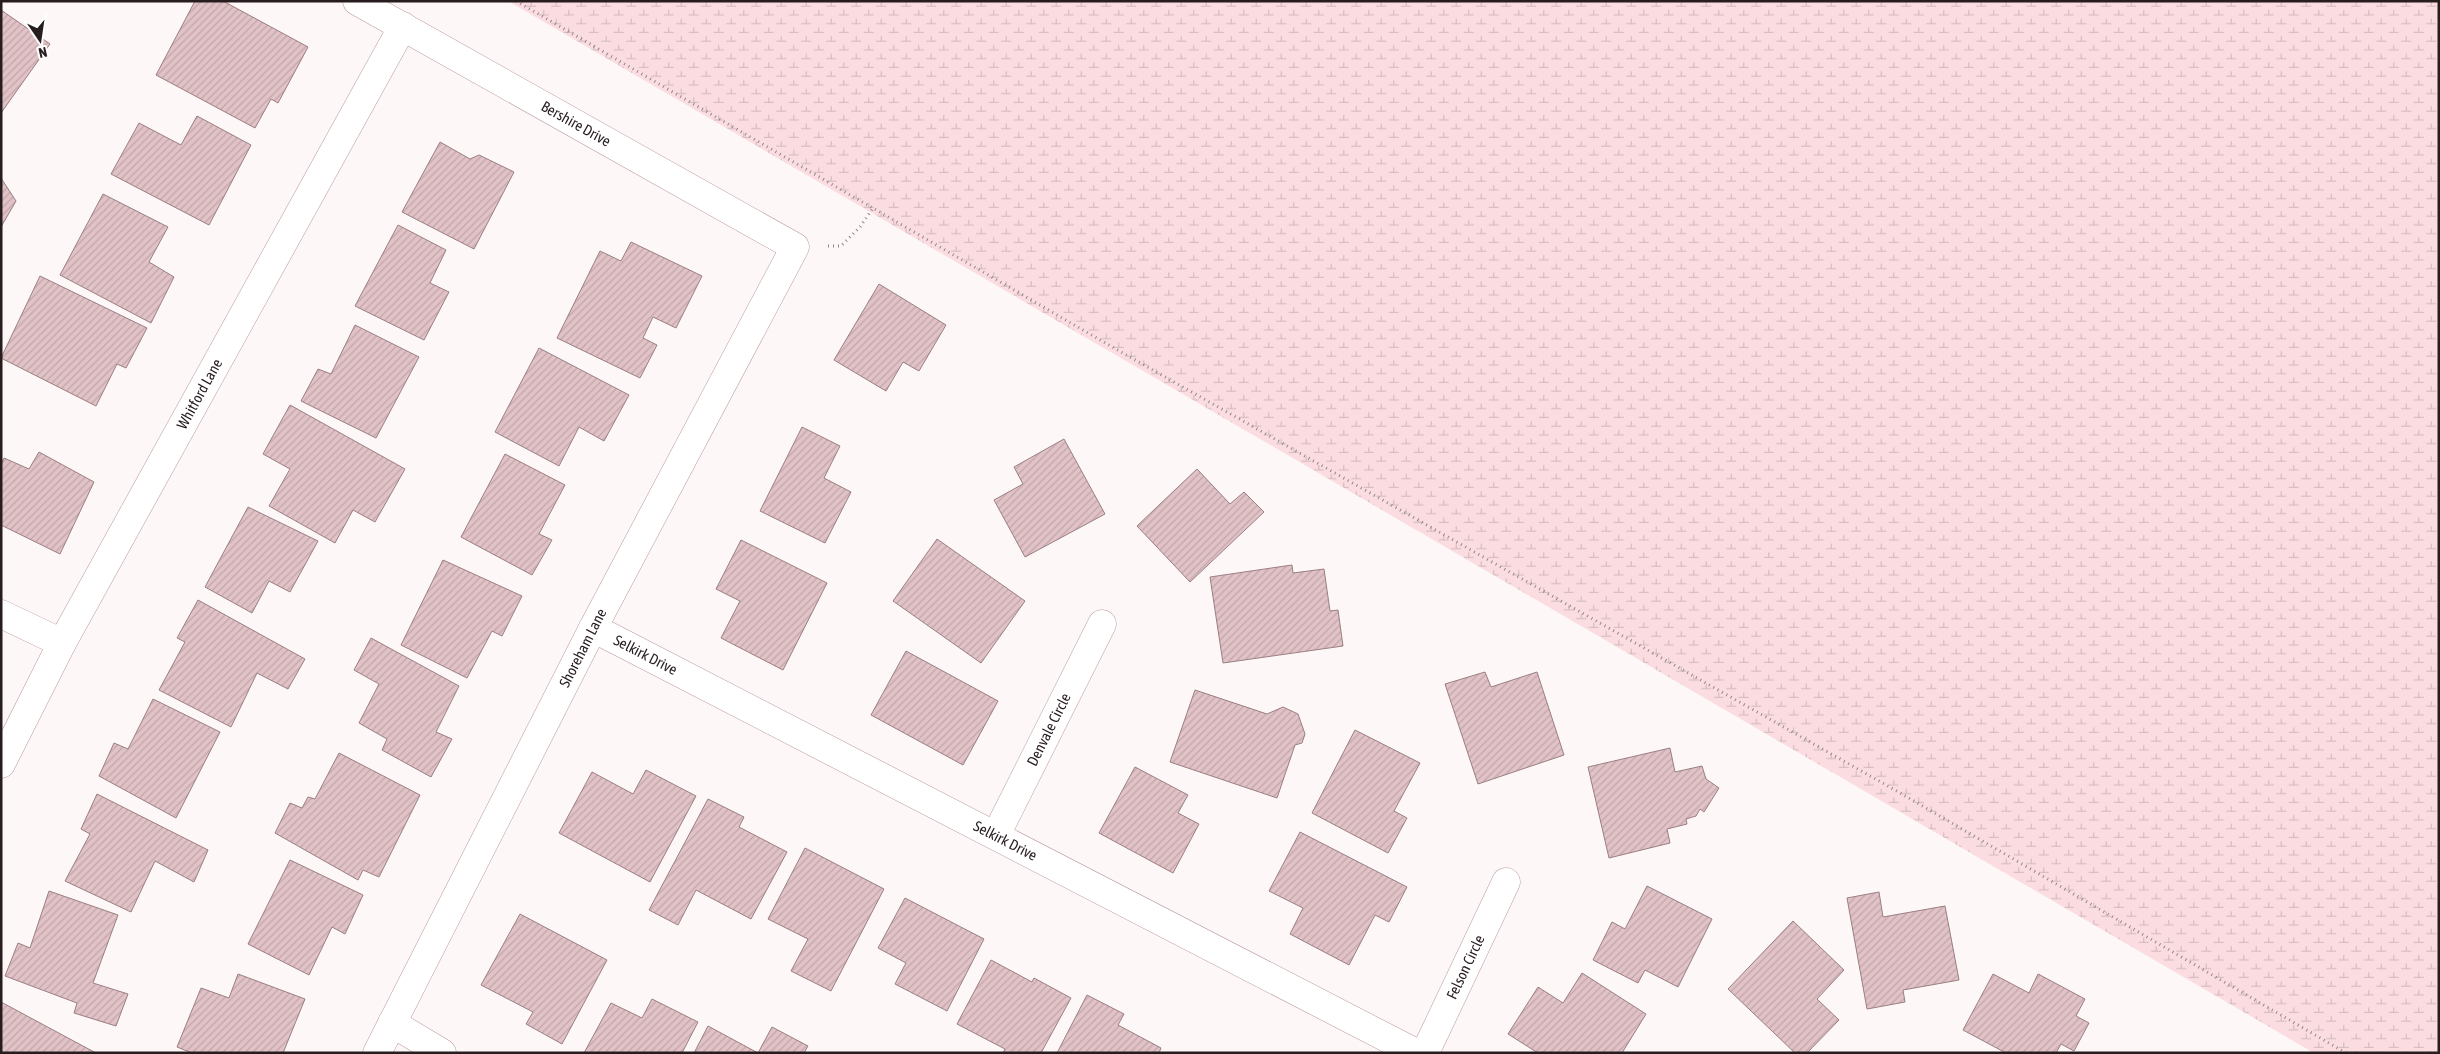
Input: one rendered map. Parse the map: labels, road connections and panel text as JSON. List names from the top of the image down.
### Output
{
  "streets": {
    "street": [
      "Bershire Drive",
      "Whitford Lane",
      "Shoreham Lane",
      "Selkirk Drive",
      "Denvale Circle",
      "Felson Circle"
    ]
  },
  "crossings": [
    ["Bershire Drive", "Whitford Lane"],
    ["Bershire Drive", "Shoreham Lane"],
    ["Shoreham Lane", "Selkirk Drive"],
    ["Selkirk Drive", "Denvale Circle"]
  ],
  "north": "bottom"
}
